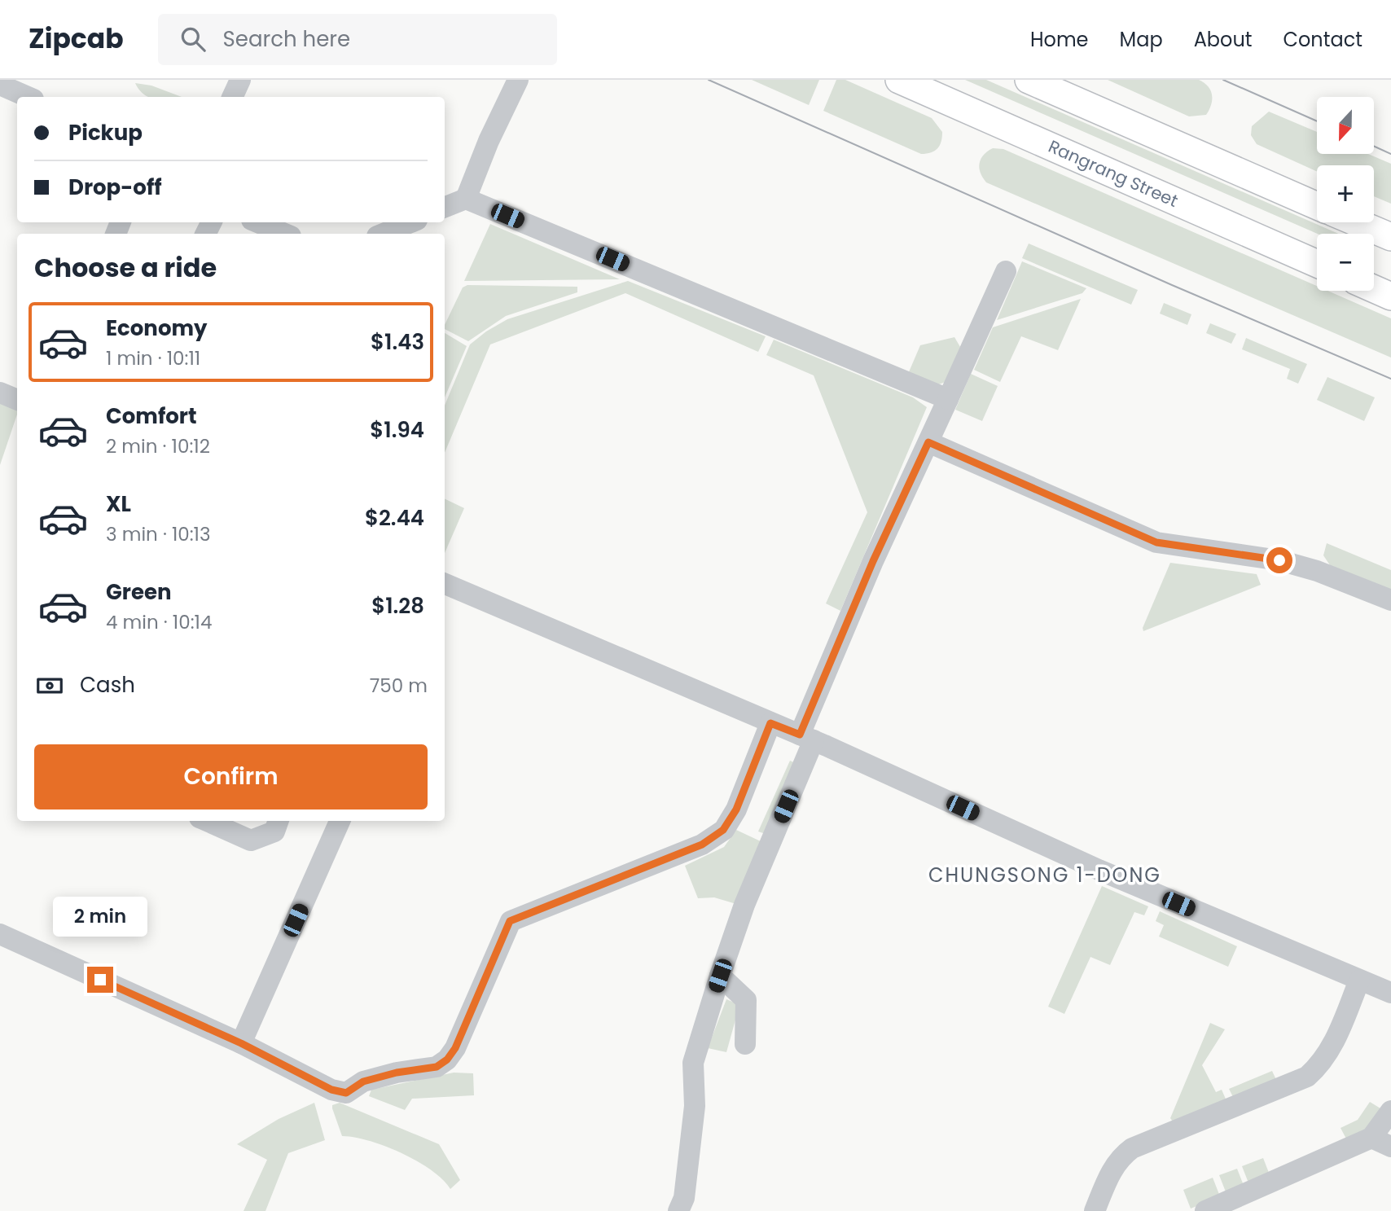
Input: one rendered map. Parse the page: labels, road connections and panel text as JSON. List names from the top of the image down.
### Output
{
  "streets": {
    "main road": ["Rangrang Street"]
  },
  "districts": ["CHUNGSONG 1-DONG"],
  "north": "bottom",
  "page": {
    "header": "Zipcab",
    "search": "Search here",
    "nav": [
      "Home",
      "Map",
      "About",
      "Contact"
    ],
    "map_buttons": ["+", "−"],
    "banner": ["Pickup", "Drop-off"],
    "heading": "Choose a ride",
    "list": [
      {
        "name": "Economy",
        "note": "1 min · 10:11",
        "value": "$1.43"
      },
      {
        "name": "Comfort",
        "note": "2 min · 10:12",
        "value": "$1.94"
      },
      {
        "name": "XL",
        "note": "3 min · 10:13",
        "value": "$2.44"
      },
      {
        "name": "Green",
        "note": "4 min · 10:14",
        "value": "$1.28"
      }
    ],
    "pay": ["Cash", "750 m"],
    "buttons": "Confirm",
    "bubble": "2 min"
  }
}
